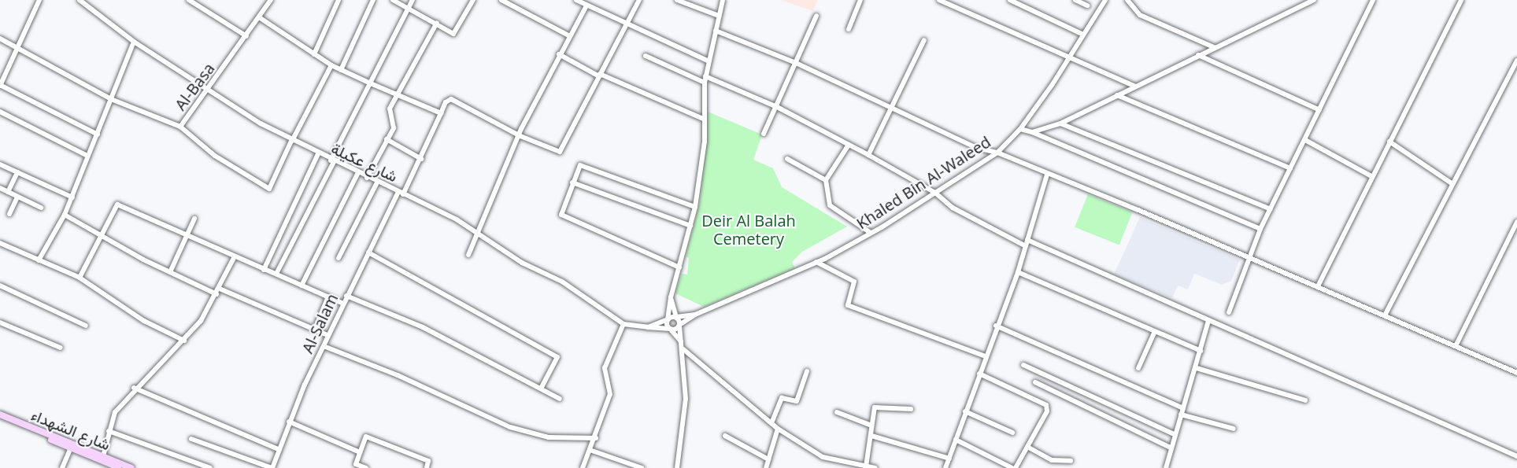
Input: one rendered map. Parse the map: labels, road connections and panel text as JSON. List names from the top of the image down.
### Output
{
  "streets": {
    "main road": ["شارع الشهداء"],
    "street": [
      "Al-Basa",
      "شارع عكيلة",
      "Khaled Bin Al-Waleed",
      "Al-Salam"
    ]
  },
  "crossings": [
    ["Al-Basa", "شارع عكيلة"],
    ["شارع عكيلة", "Al-Salam"]
  ],
  "parks": ["Deir Al Balah Cemetery"]
}
